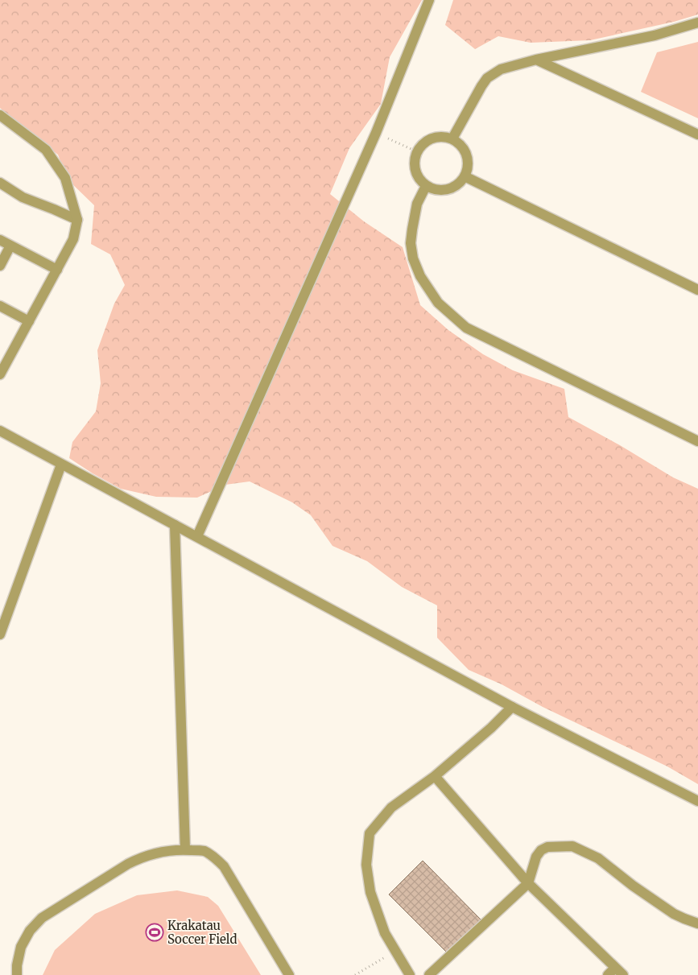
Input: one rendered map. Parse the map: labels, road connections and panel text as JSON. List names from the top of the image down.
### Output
{
  "places": {
    "sports": ["Krakatau Soccer Field"]
  }
}
